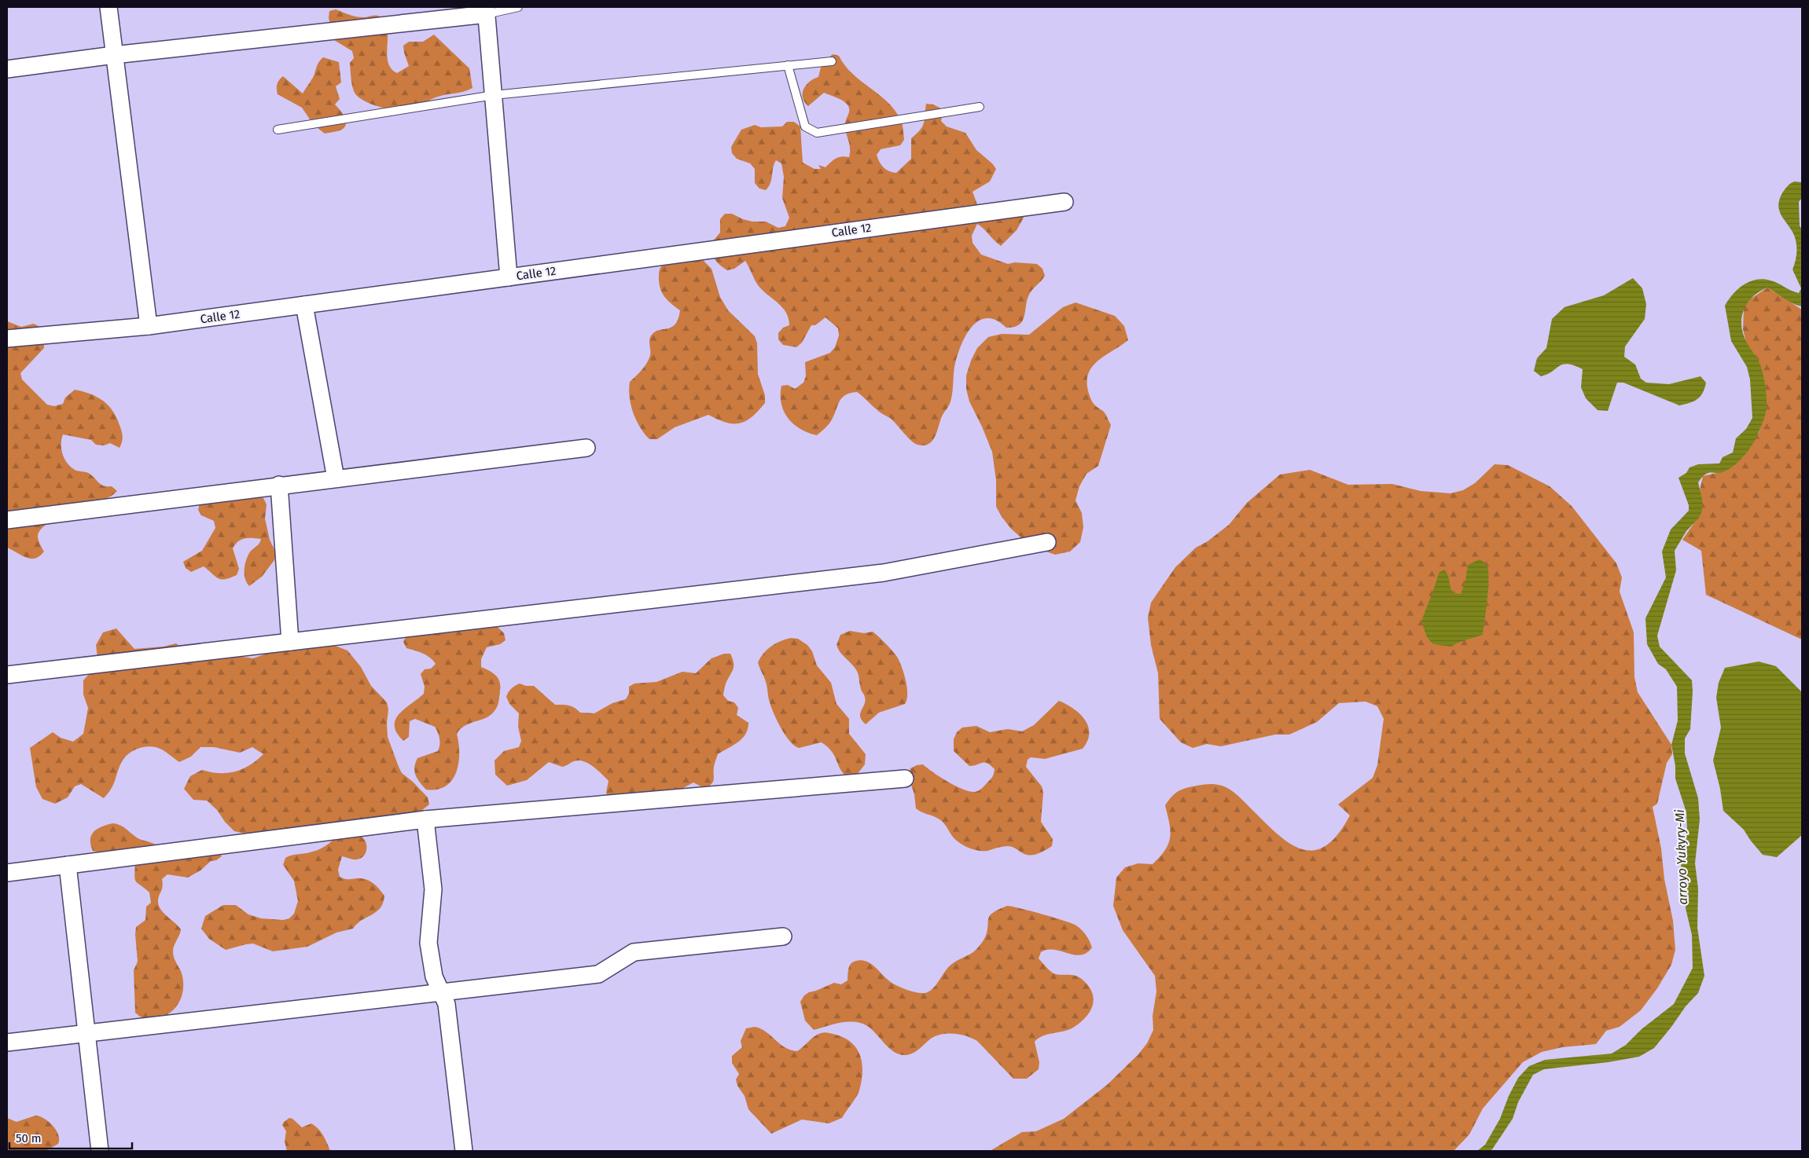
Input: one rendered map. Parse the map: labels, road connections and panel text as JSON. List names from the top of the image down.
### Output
{
  "streets": {
    "street": ["Calle 12"]
  },
  "water": ["arroyo Yukyry-Mi"],
  "scale_bar": "50 m"
}
